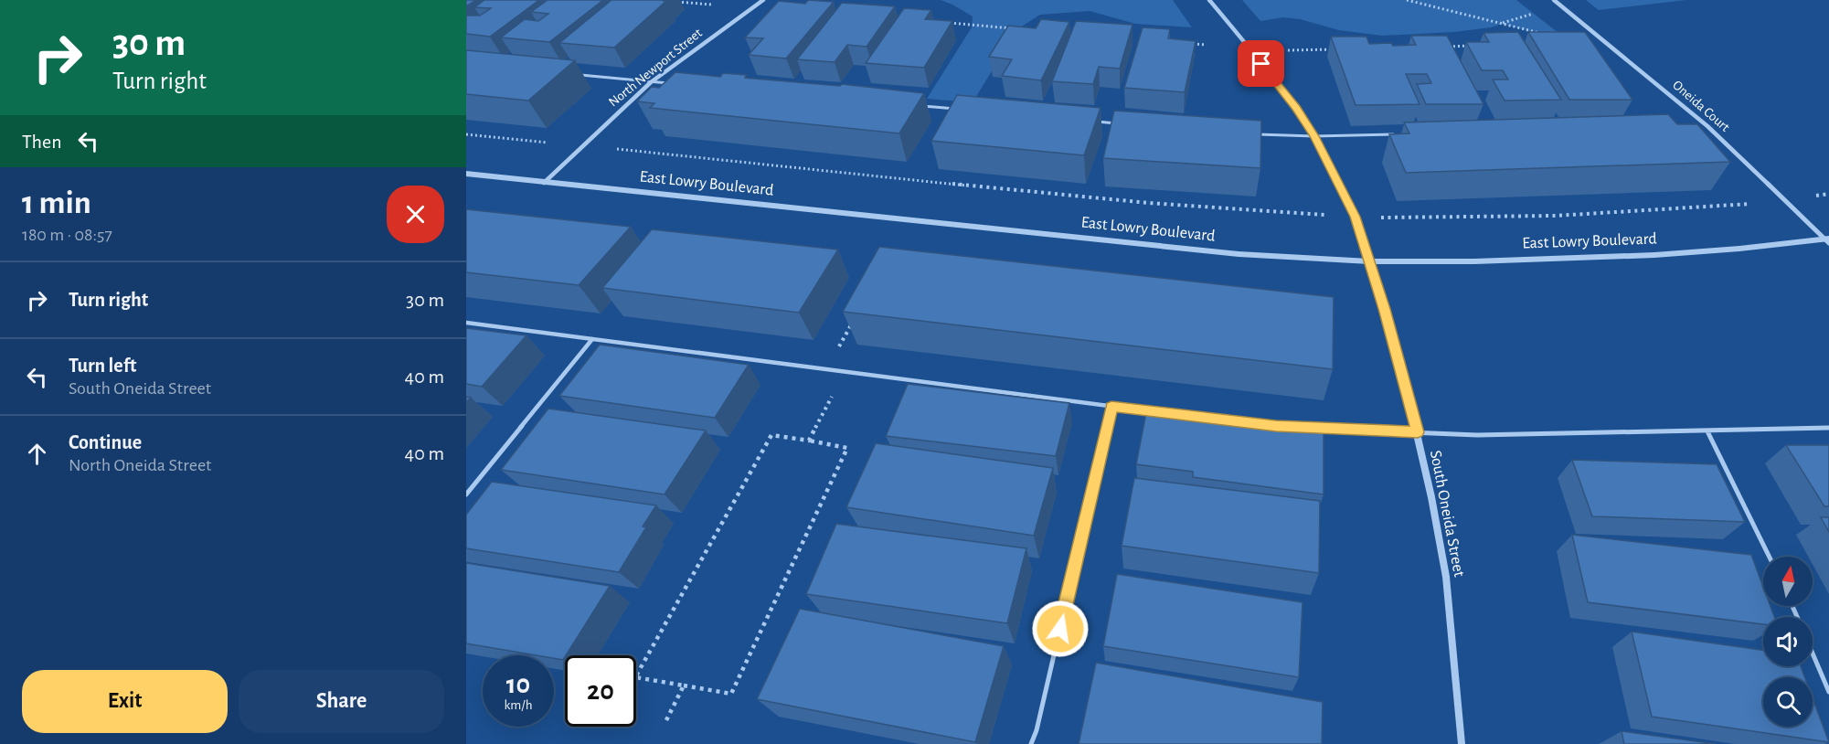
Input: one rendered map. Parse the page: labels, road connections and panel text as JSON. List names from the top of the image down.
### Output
{
  "streets": {
    "street": [
      "North Newport Street",
      "Oneida Court",
      "East Lowry Boulevard",
      "South Oneida Street"
    ]
  },
  "crossings": [
    ["North Newport Street", "East Lowry Boulevard"],
    ["Oneida Court", "East Lowry Boulevard"],
    ["East Lowry Boulevard", "South Oneida Street"]
  ],
  "north": "top",
  "page": {
    "turn": ["30 m", "Turn right"],
    "then": "Then",
    "heading": ["1 min", "180 m · 08:57"],
    "list": [
      {
        "name": "Turn right",
        "value": "30 m"
      },
      {
        "name": "Turn left",
        "note": "South Oneida Street",
        "value": "40 m"
      },
      {
        "name": "Continue",
        "note": "North Oneida Street",
        "value": "40 m"
      }
    ],
    "speed": "10 km/h",
    "limit": "20",
    "buttons": ["Exit", "Share"]
  }
}
